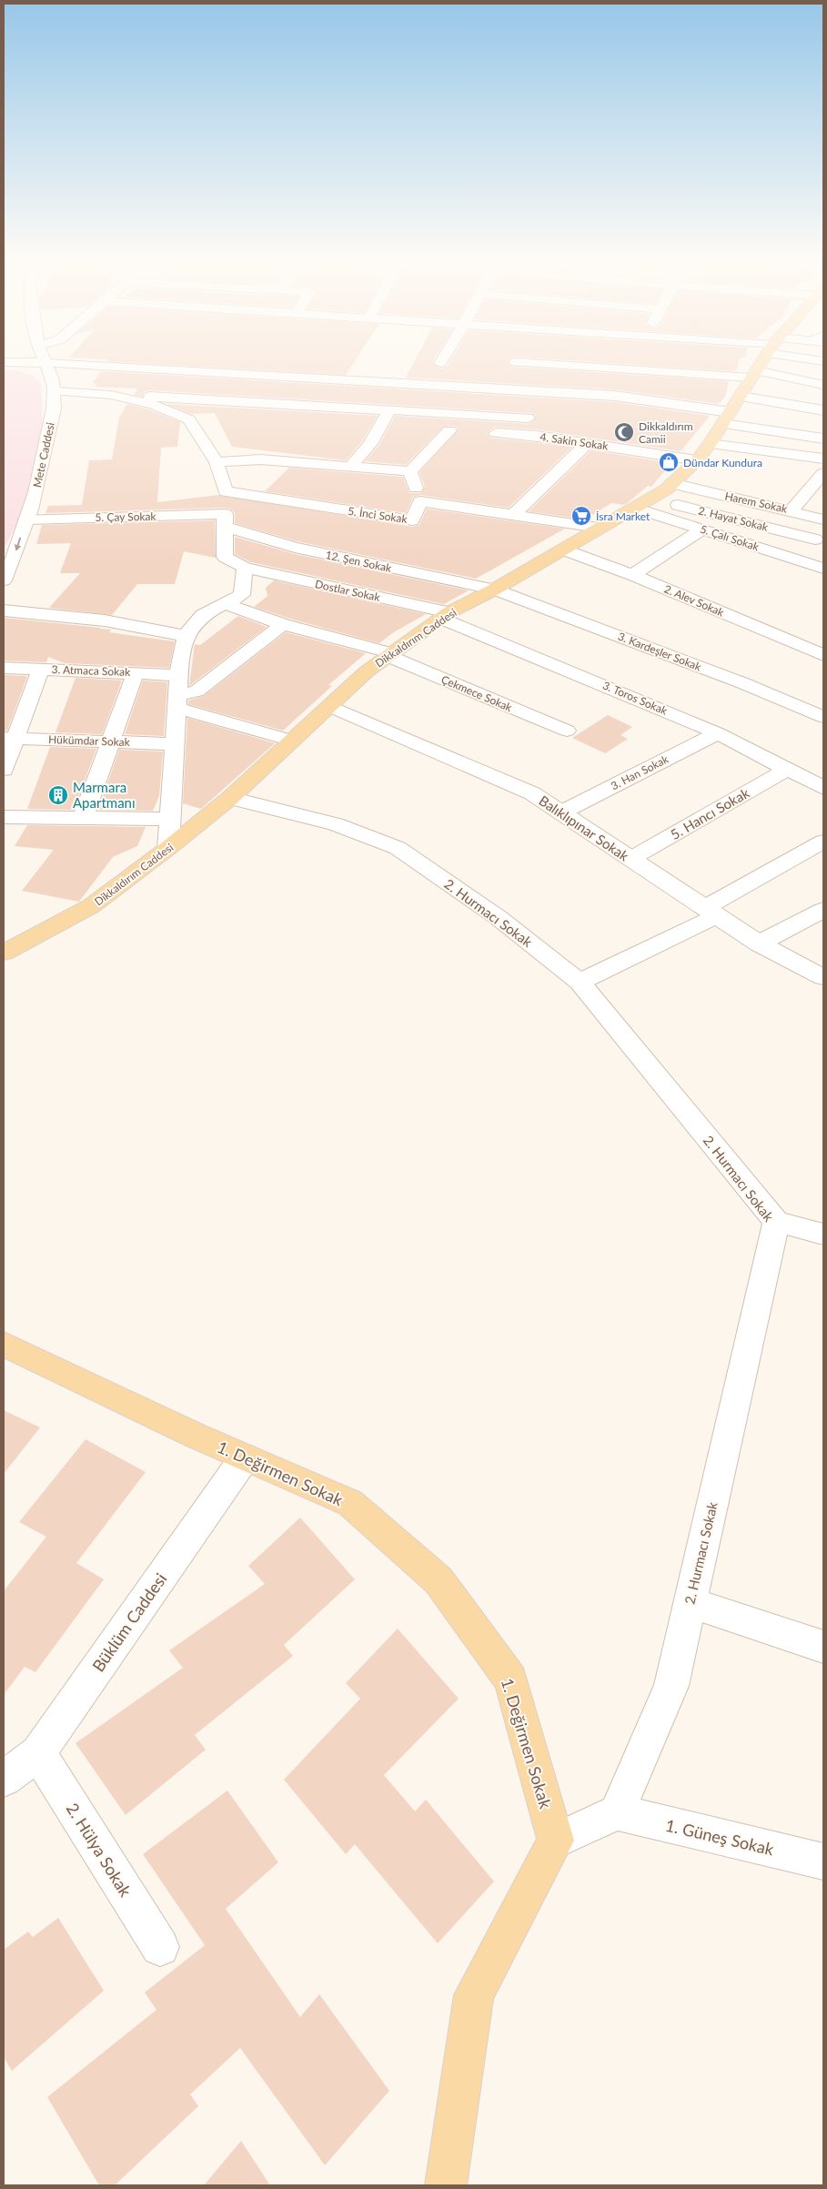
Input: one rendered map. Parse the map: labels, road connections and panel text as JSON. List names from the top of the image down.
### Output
{
  "streets": {
    "main road": ["Dikkaldırım Caddesi", "1. Değirmen Sokak"],
    "street": [
      "4. Sakin Sokak",
      "Mete Caddesi",
      "Harem Sokak",
      "5. İnci Sokak",
      "5. Çay Sokak",
      "2. Hayat Sokak",
      "5. Çalı Sokak",
      "12. Şen Sokak",
      "Dostlar Sokak",
      "2. Alev Sokak",
      "3. Kardeşler Sokak",
      "3. Atmaca Sokak",
      "Çekmece Sokak",
      "3. Toros Sokak",
      "Hükümdar Sokak",
      "3. Han Sokak",
      "5. Hancı Sokak",
      "Balıklıpınar Sokak",
      "2. Hurmacı Sokak",
      "Büklüm Caddesi",
      "1. Güneş Sokak",
      "2. Hülya Sokak"
    ]
  },
  "crossings": [
    ["4. Sakin Sokak", "Dikkaldırım Caddesi"],
    ["Mete Caddesi", "5. Çay Sokak"],
    ["Harem Sokak", "Dikkaldırım Caddesi"],
    ["5. İnci Sokak", "Dikkaldırım Caddesi"],
    ["5. Çay Sokak", "12. Şen Sokak"],
    ["5. Çay Sokak", "Dostlar Sokak"],
    ["2. Hayat Sokak", "Dikkaldırım Caddesi"],
    ["5. Çalı Sokak", "Dikkaldırım Caddesi"],
    ["12. Şen Sokak", "Dostlar Sokak"],
    ["12. Şen Sokak", "Dikkaldırım Caddesi"],
    ["12. Şen Sokak", "3. Kardeşler Sokak"],
    ["Dostlar Sokak", "Dikkaldırım Caddesi"],
    ["Dostlar Sokak", "3. Toros Sokak"],
    ["2. Alev Sokak", "Dikkaldırım Caddesi"],
    ["Dikkaldırım Caddesi", "3. Kardeşler Sokak"],
    ["Dikkaldırım Caddesi", "Çekmece Sokak"],
    ["Dikkaldırım Caddesi", "3. Toros Sokak"],
    ["Dikkaldırım Caddesi", "Balıklıpınar Sokak"],
    ["Dikkaldırım Caddesi", "2. Hurmacı Sokak"],
    ["3. Toros Sokak", "3. Han Sokak"],
    ["3. Toros Sokak", "5. Hancı Sokak"],
    ["3. Han Sokak", "Balıklıpınar Sokak"],
    ["5. Hancı Sokak", "Balıklıpınar Sokak"],
    ["2. Hurmacı Sokak", "1. Güneş Sokak"],
    ["1. Değirmen Sokak", "Büklüm Caddesi"],
    ["Büklüm Caddesi", "2. Hülya Sokak"]
  ],
  "places": {
    "mosque": ["Dikkaldırım Camii"],
    "shop": ["Dündar Kundura"],
    "supermarket": ["İsra Market"],
    "building": ["Marmara Apartmanı"]
  }
}
